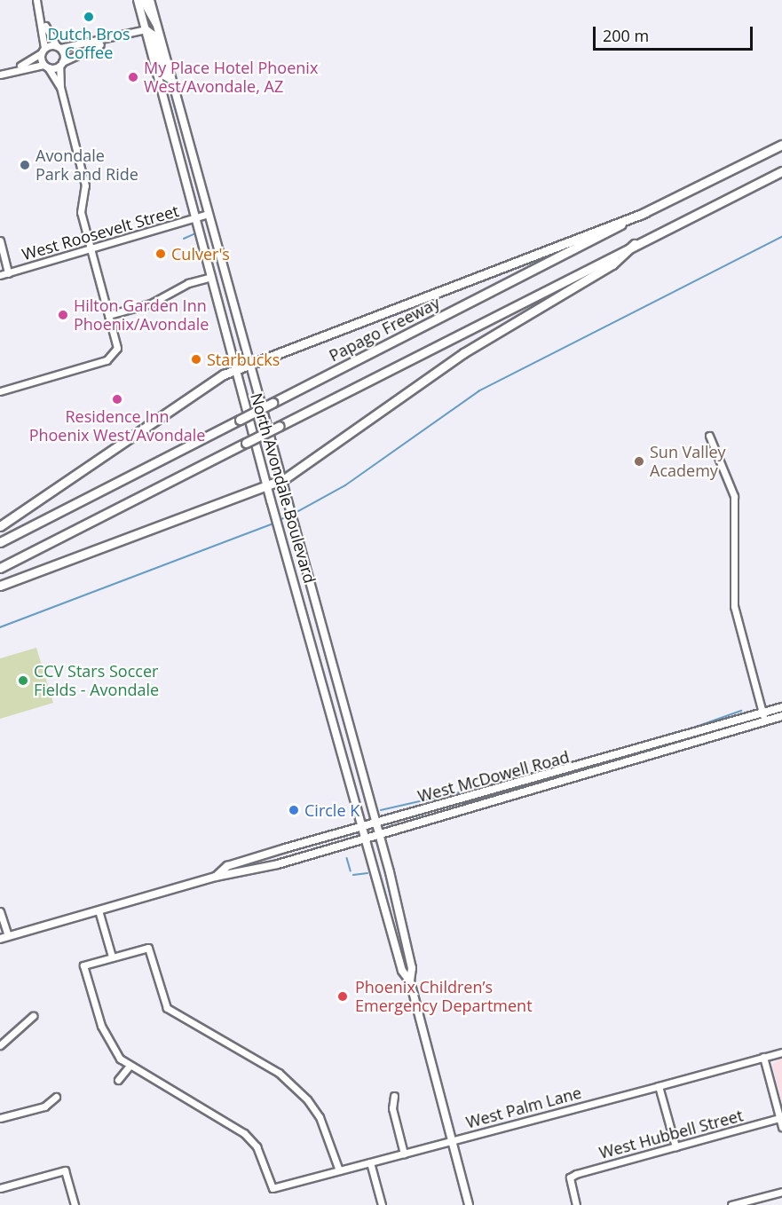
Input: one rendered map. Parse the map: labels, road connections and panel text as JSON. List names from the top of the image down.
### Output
{
  "streets": {
    "highway": ["Papago Freeway"],
    "main road": ["North Avondale Boulevard", "West McDowell Road"],
    "street": ["West Roosevelt Street", "West Palm Lane", "West Hubbell Street"]
  },
  "crossings": [
    ["West Roosevelt Street", "North Avondale Boulevard"],
    ["North Avondale Boulevard", "West McDowell Road"],
    ["North Avondale Boulevard", "West Palm Lane"]
  ],
  "places": [
    "Dutch Bros Coffee",
    "My Place Hotel Phoenix West/Avondale, AZ",
    "Avondale Park and Ride",
    "Culver's",
    "Hilton Garden Inn Phoenix/Avondale",
    "Starbucks",
    "Residence Inn Phoenix West/Avondale",
    "Sun Valley Academy",
    "CCV Stars Soccer Fields - Avondale",
    "Circle K",
    "Phoenix Children’s Emergency Department"
  ],
  "scale_bar": "200 m"
}
